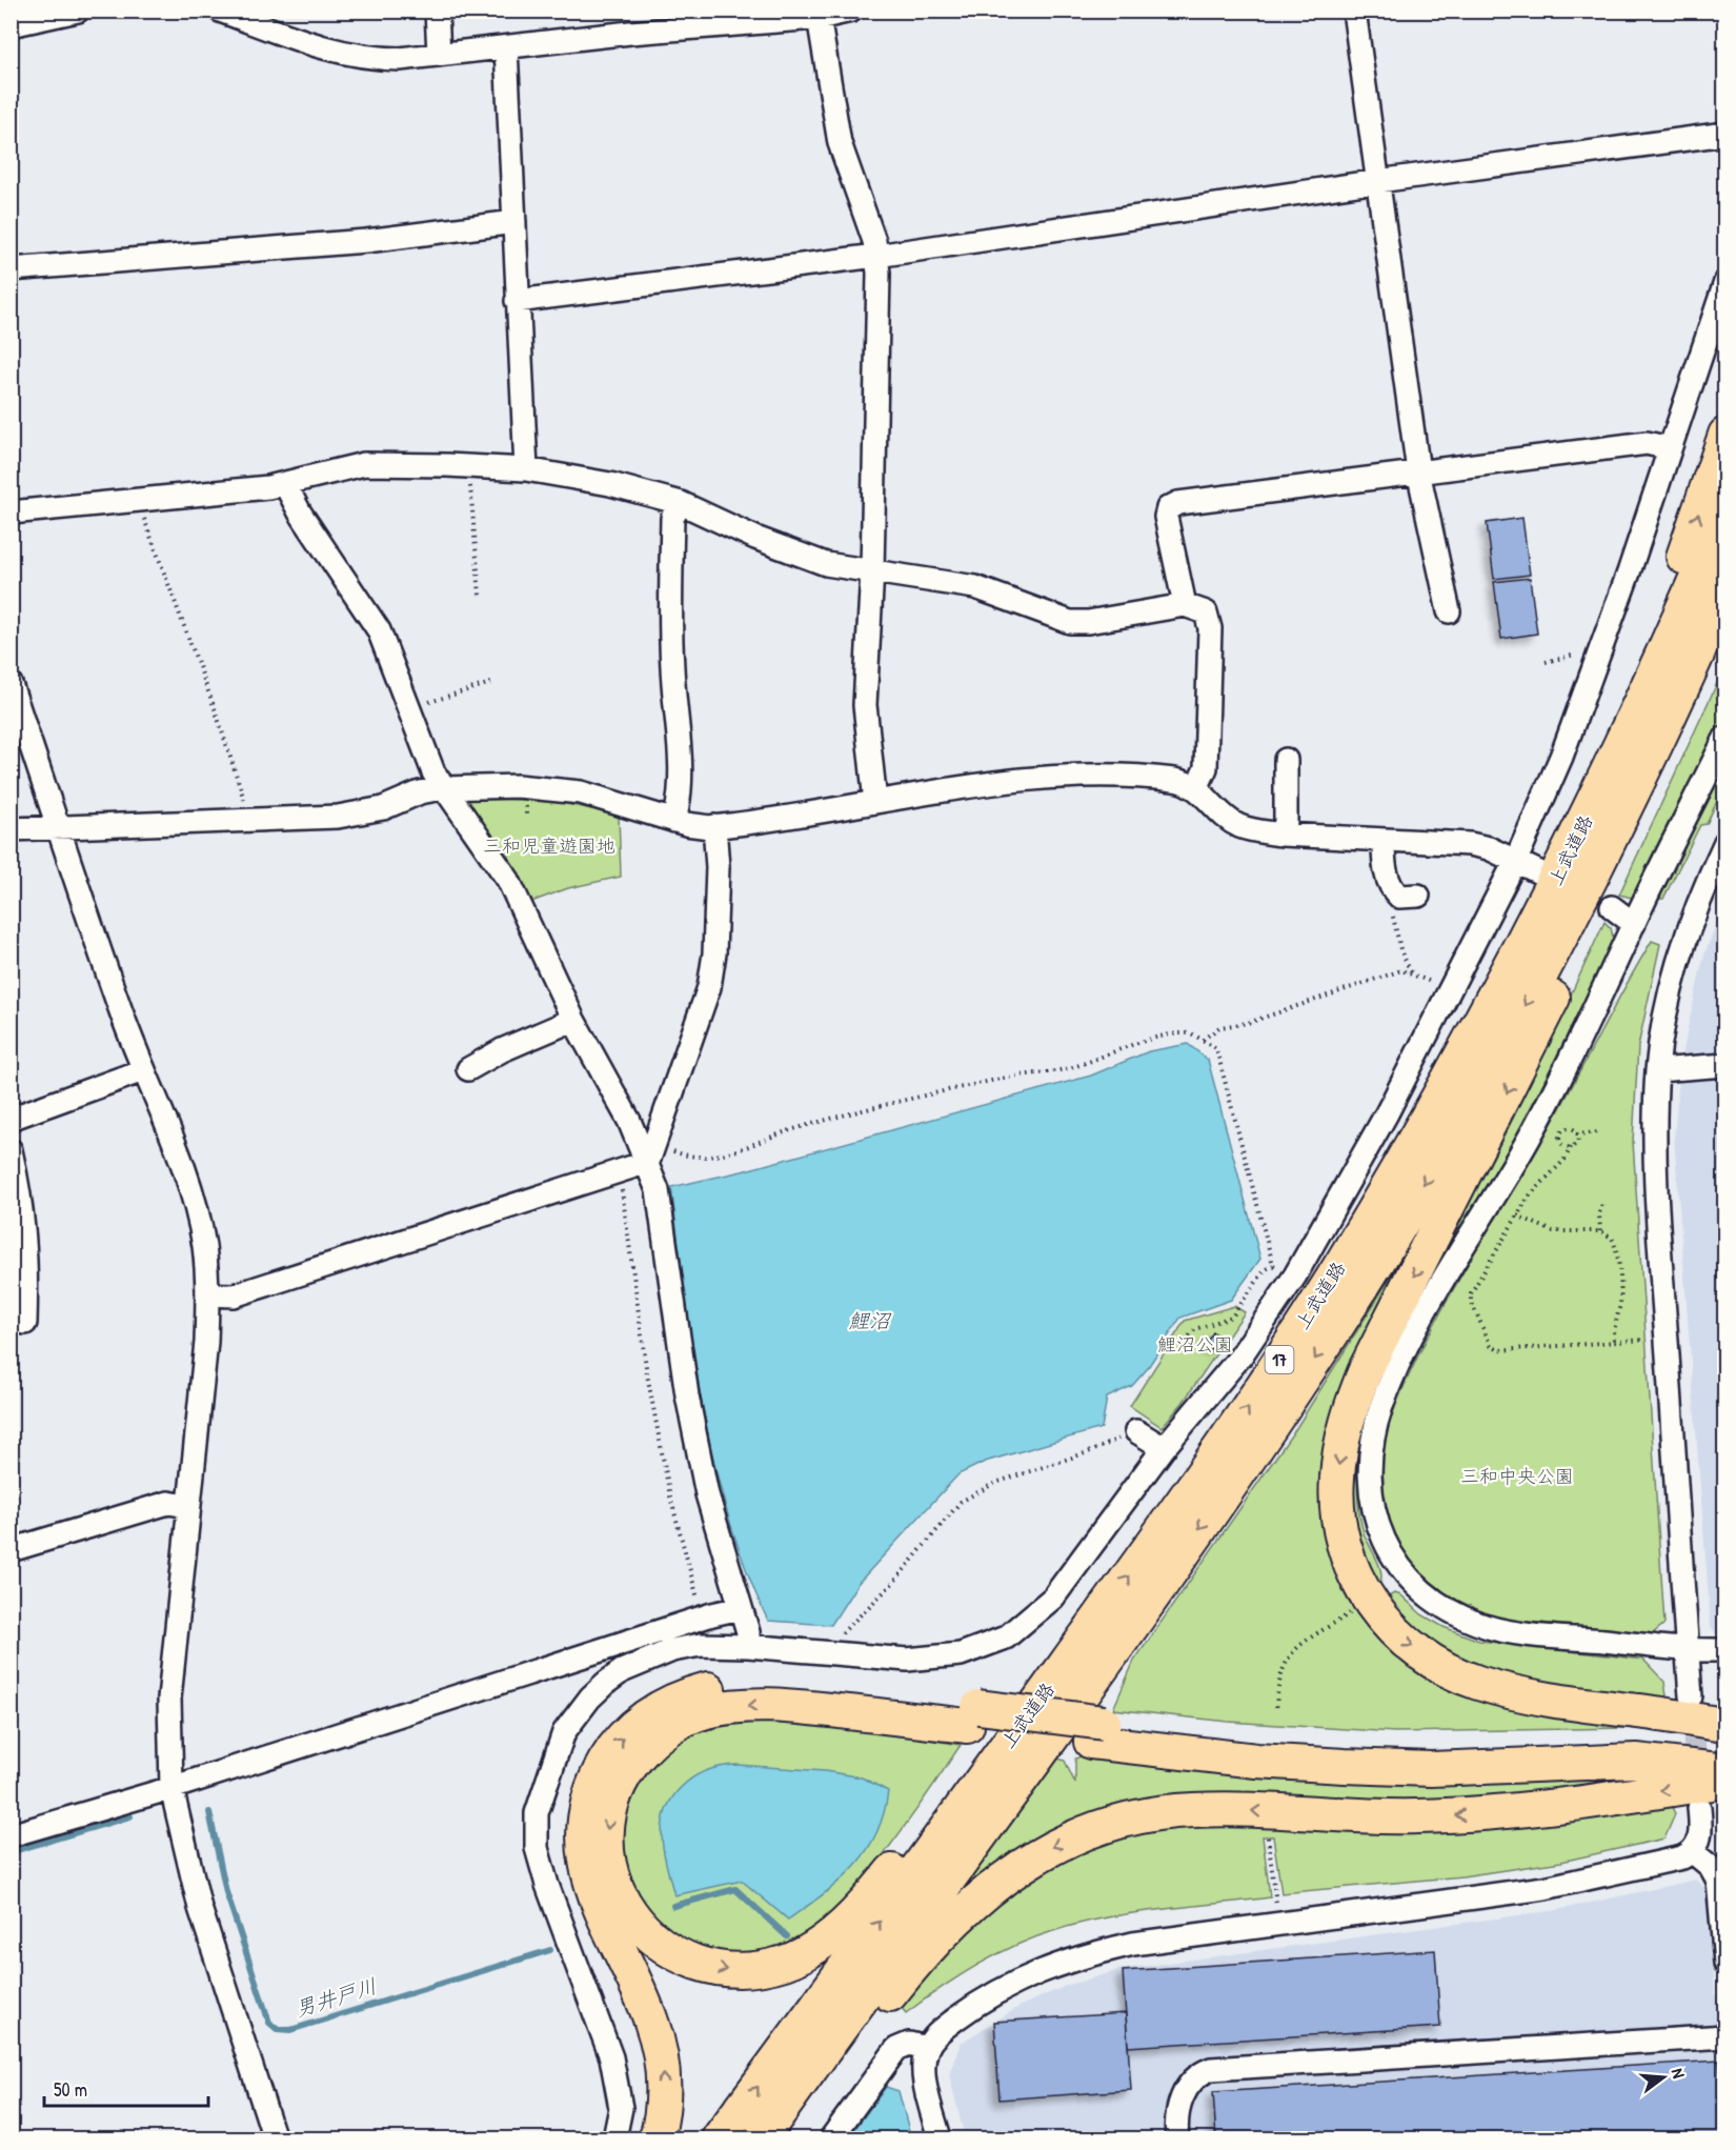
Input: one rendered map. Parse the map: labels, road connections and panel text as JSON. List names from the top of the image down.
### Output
{
  "streets": {
    "highway": ["上武道路", "17"]
  },
  "water": ["鯉沼", "男井戸川"],
  "parks": ["三和児童遊園地", "鯉沼公園", "三和中央公園"],
  "scale_bar": "50 m",
  "north": "right"
}
